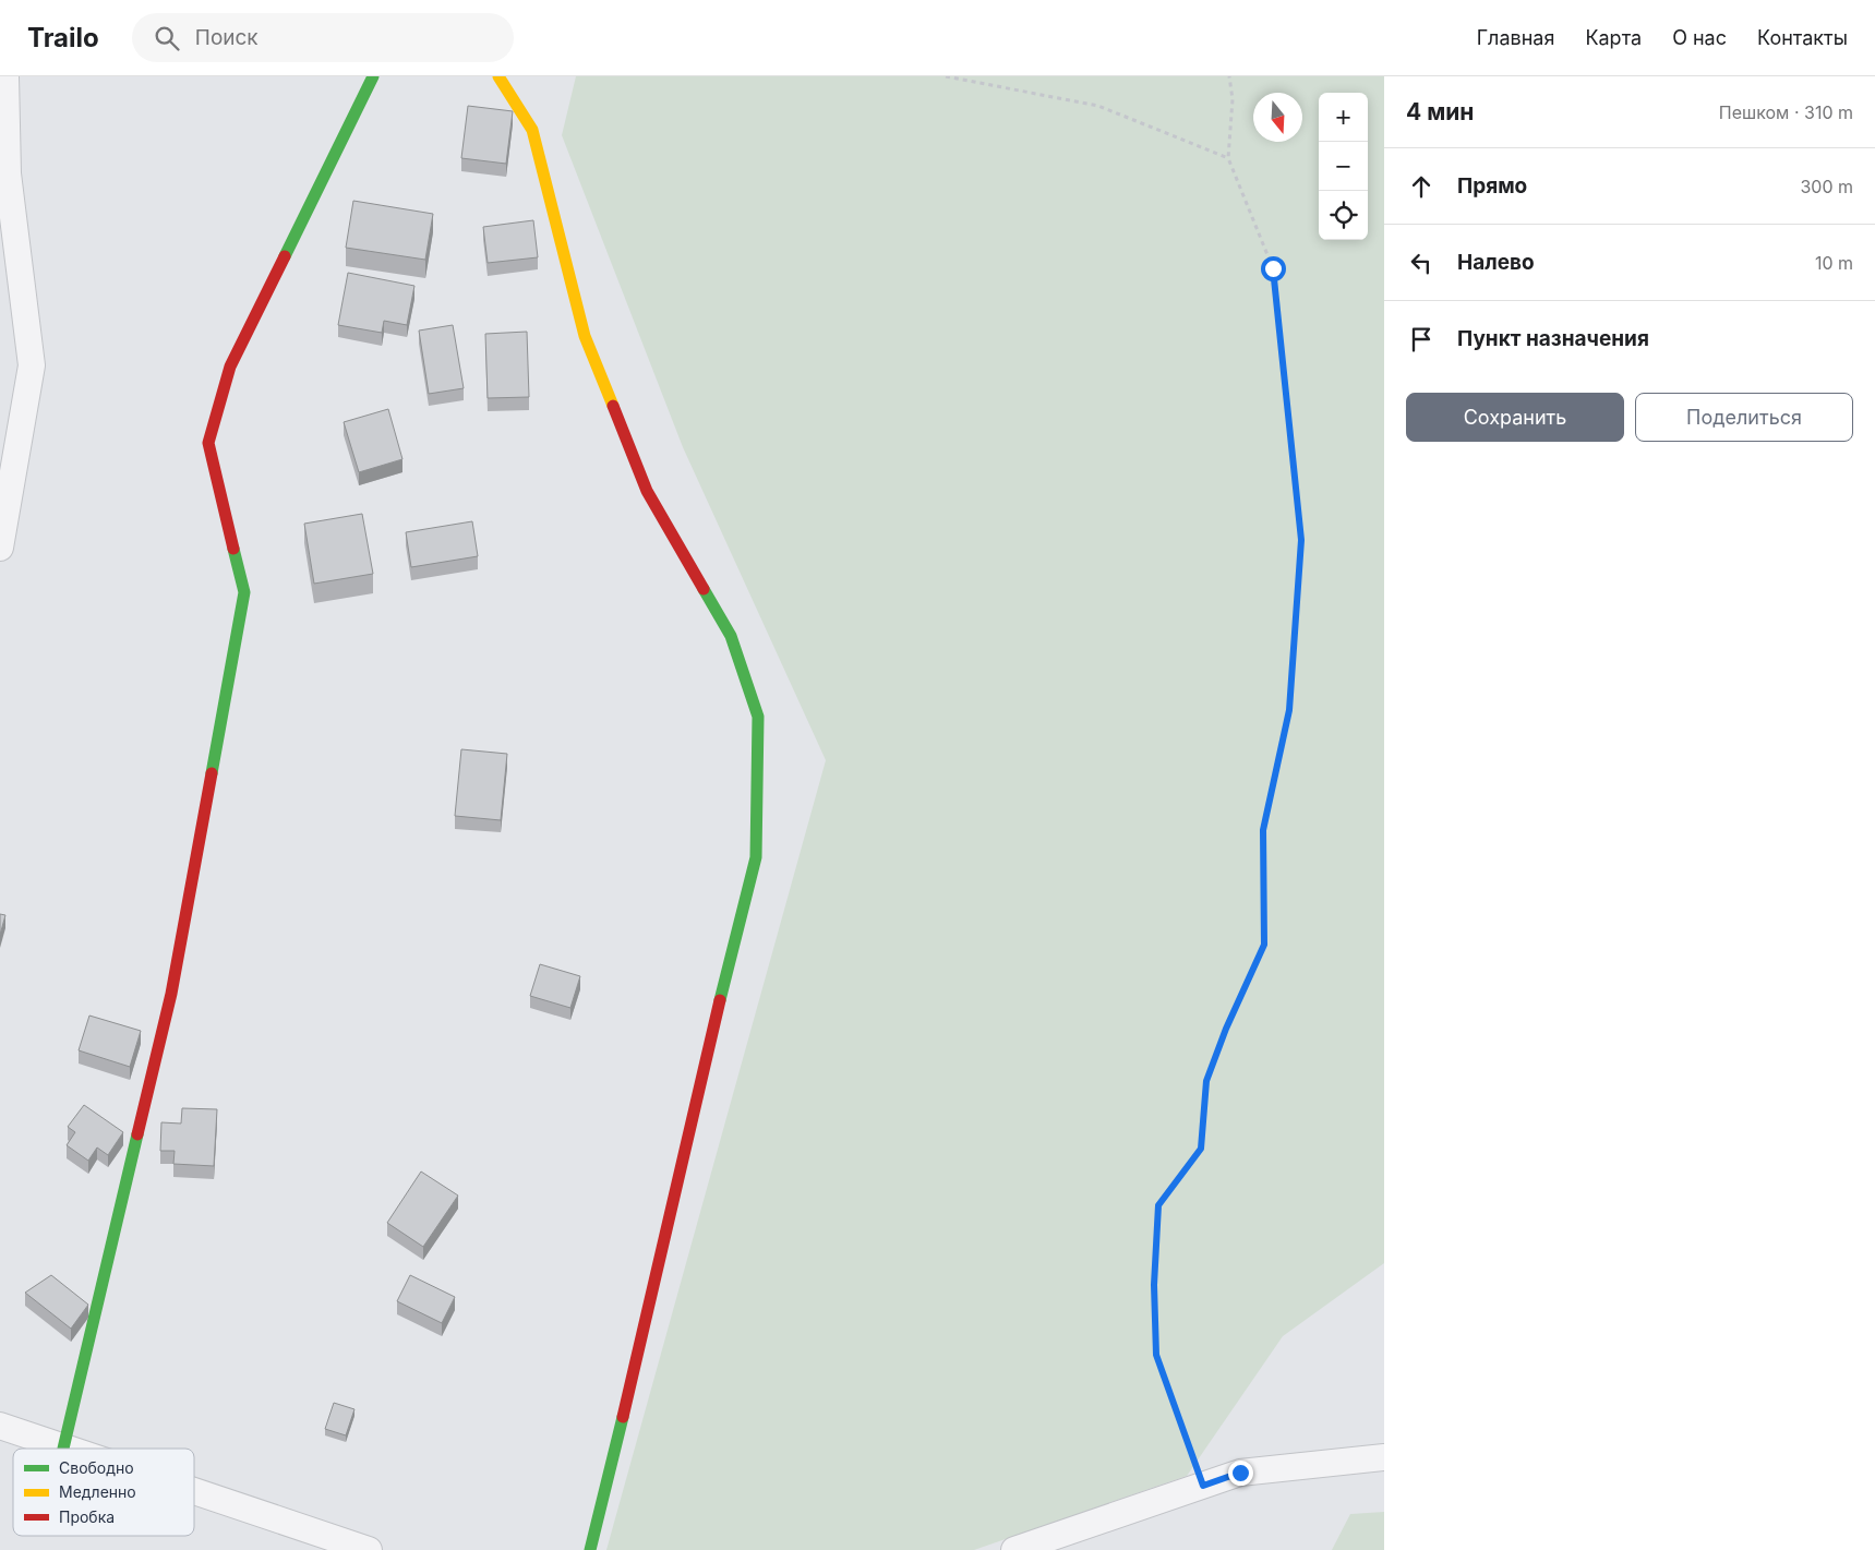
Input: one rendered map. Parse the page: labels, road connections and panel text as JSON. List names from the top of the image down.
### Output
{
  "legend": ["Свободно", "Медленно", "Пробка"],
  "north": "bottom",
  "page": {
    "header": "Trailo",
    "search": "Поиск",
    "nav": [
      "Главная",
      "Карта",
      "О нас",
      "Контакты"
    ],
    "heading": ["4 мин", "Пешком · 310 m"],
    "map_buttons": ["+", "−"],
    "list": [
      ["Прямо", "300 m"],
      ["Налево", "10 m"],
      "Пункт назначения"
    ],
    "buttons": ["Сохранить", "Поделиться"]
  }
}
